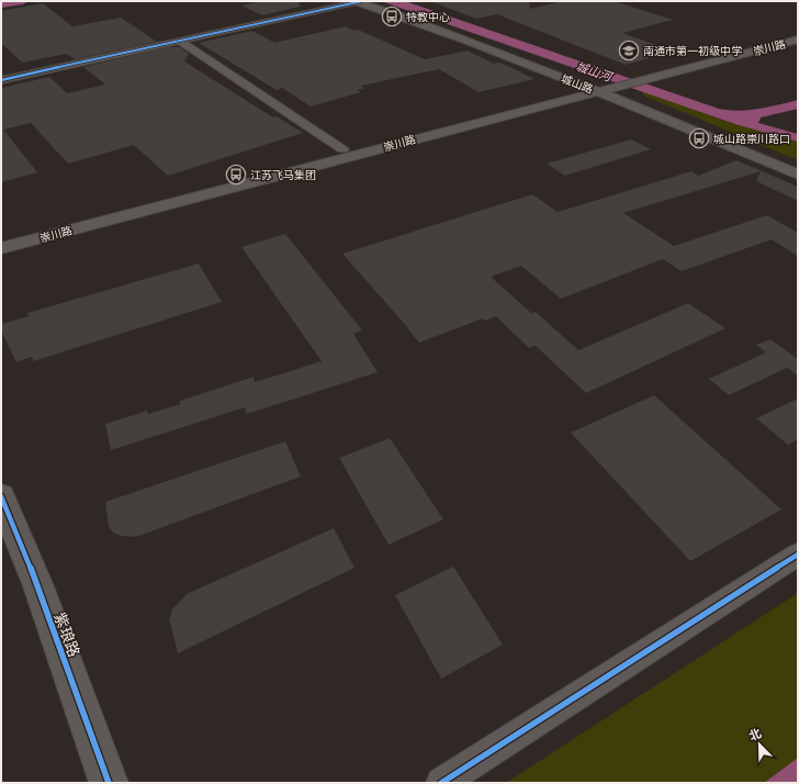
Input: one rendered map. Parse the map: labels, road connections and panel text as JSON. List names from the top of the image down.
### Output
{
  "streets": {
    "main road": ["崇川路", "城山路", "紫琅路"]
  },
  "crossings": [
    ["崇川路", "城山路"]
  ],
  "water": ["城山河"],
  "places": {
    "bus stop": ["特教中心", "城山路崇川路口", "江苏飞马集团"],
    "school or university": ["南通市第一初级中学"]
  },
  "north": "top left"
}
